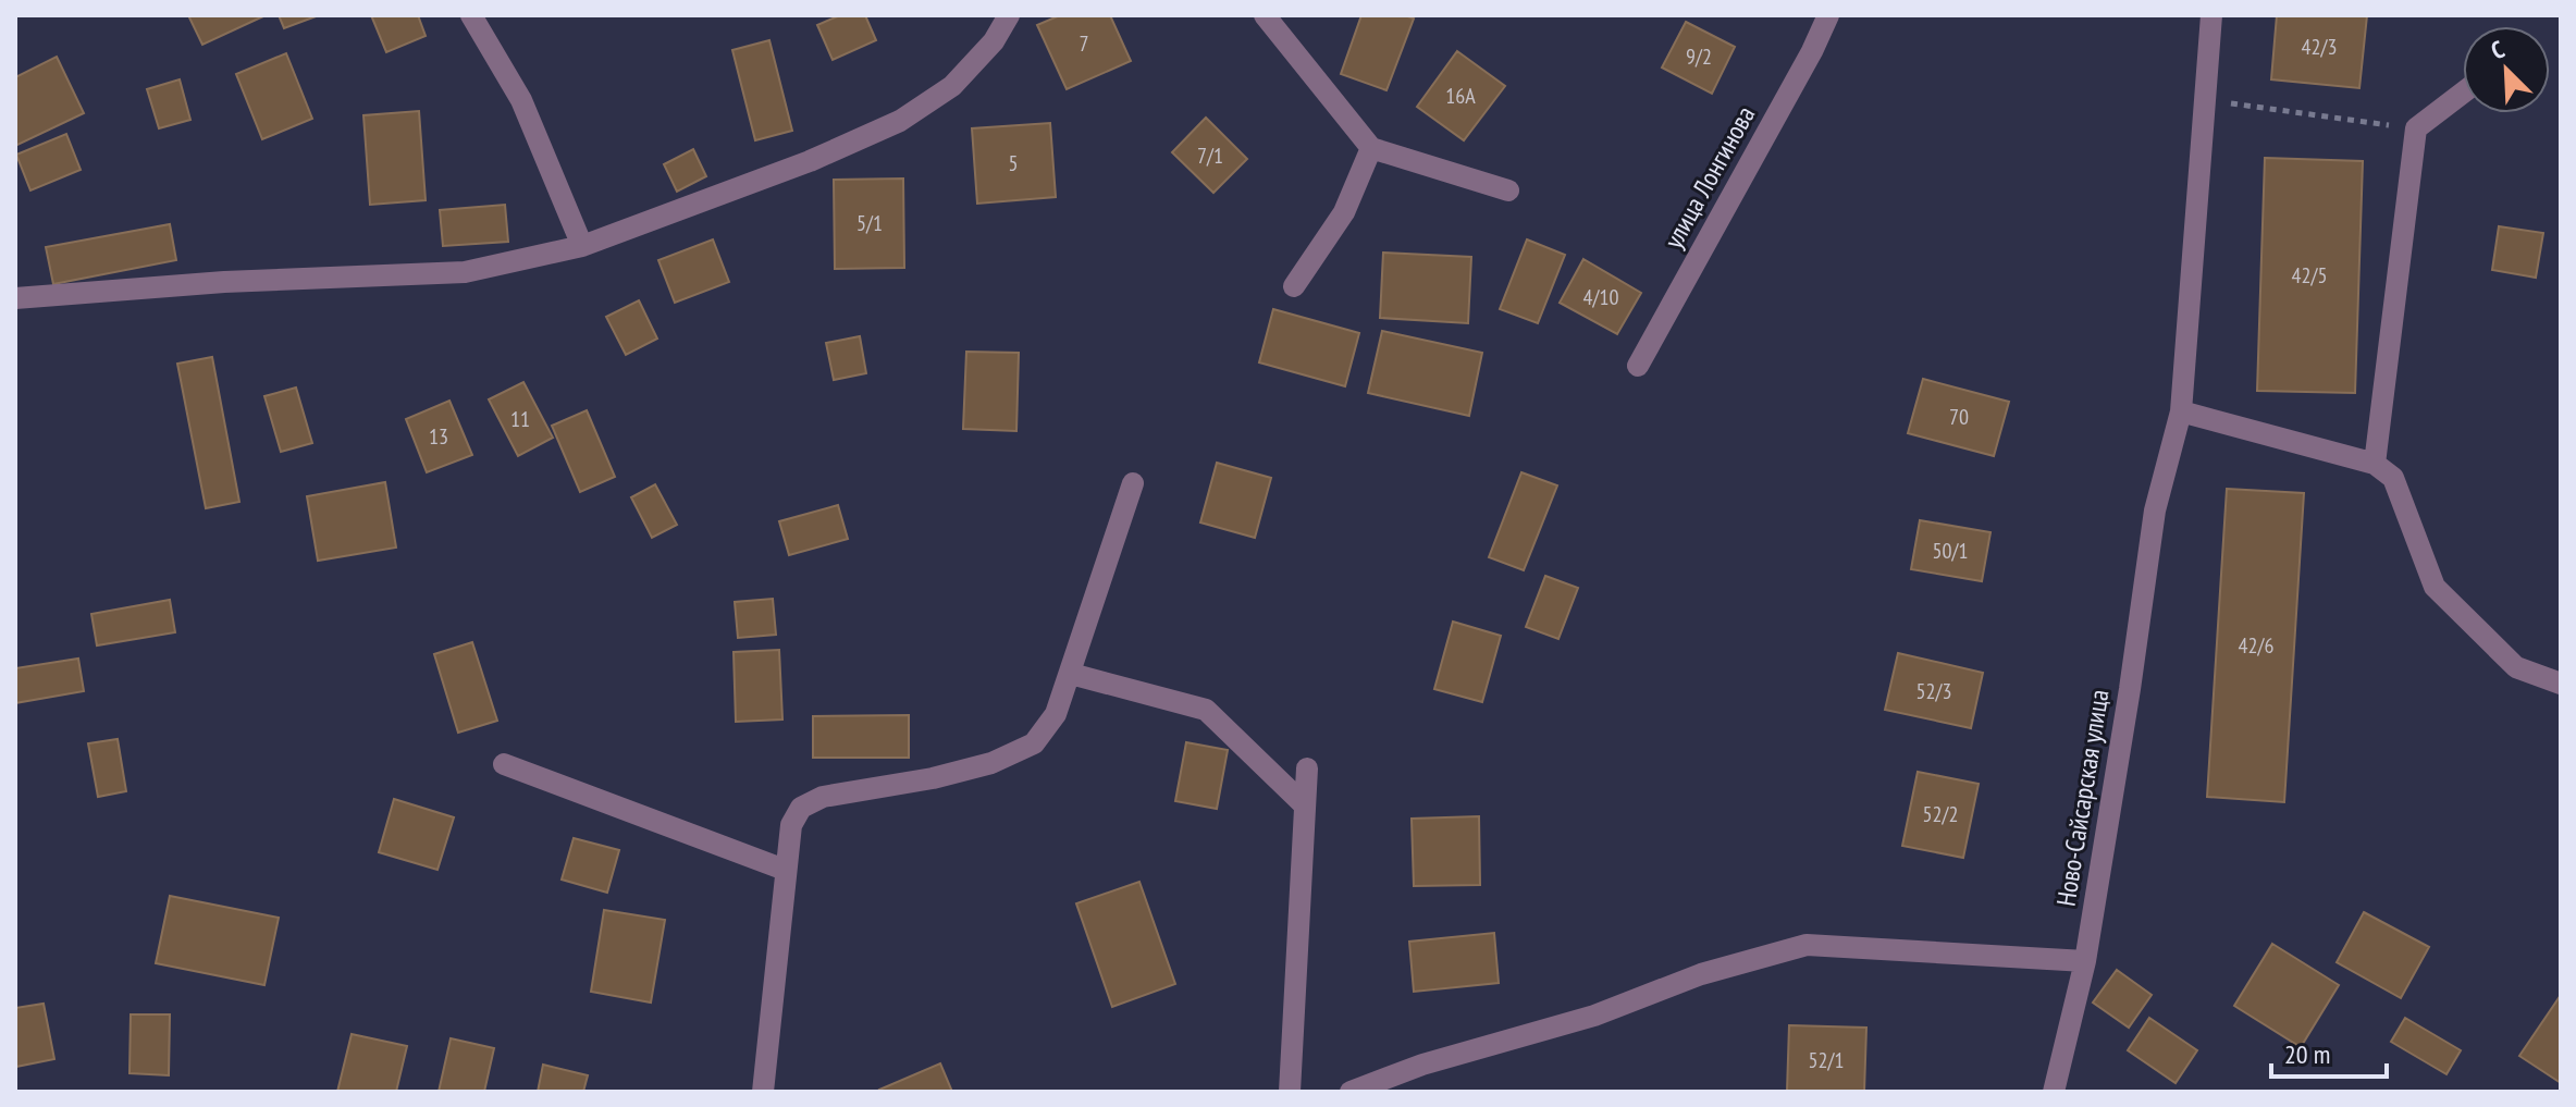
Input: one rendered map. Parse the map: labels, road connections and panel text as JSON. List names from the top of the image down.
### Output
{
  "streets": {
    "street": ["улица Лонгинова", "Ново-Сайсарская улица"]
  },
  "house_numbers": [
    "7",
    "42/3",
    "9/2",
    "16А",
    "7/1",
    "5",
    "5/1",
    "42/5",
    "4/10",
    "70",
    "11",
    "13",
    "50/1",
    "42/6",
    "52/3",
    "52/2",
    "52/1"
  ],
  "scale_bar": "20 m",
  "north": "top left"
}
